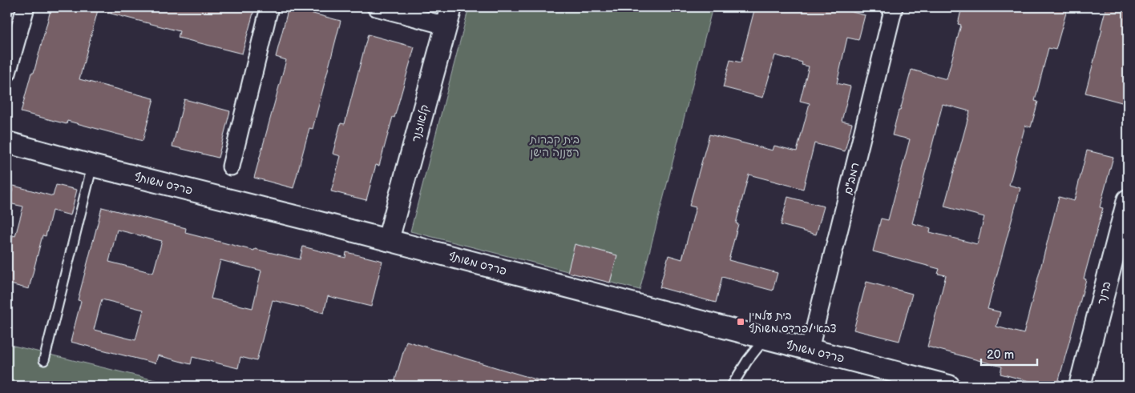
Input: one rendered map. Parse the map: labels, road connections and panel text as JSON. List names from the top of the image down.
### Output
{
  "streets": {
    "street": [
      "קלאוזנר",
      "רמב\"ם",
      "פרדס משותף",
      "ברנר"
    ]
  },
  "crossings": [
    ["קלאוזנר", "פרדס משותף"],
    ["רמב\"ם", "פרדס משותף"]
  ],
  "parks": ["בית קברות רעננה הישן"],
  "places": {
    "transit": ["בית עלמין צבאי/פרדס משותף"]
  },
  "scale_bar": "20 m"
}
